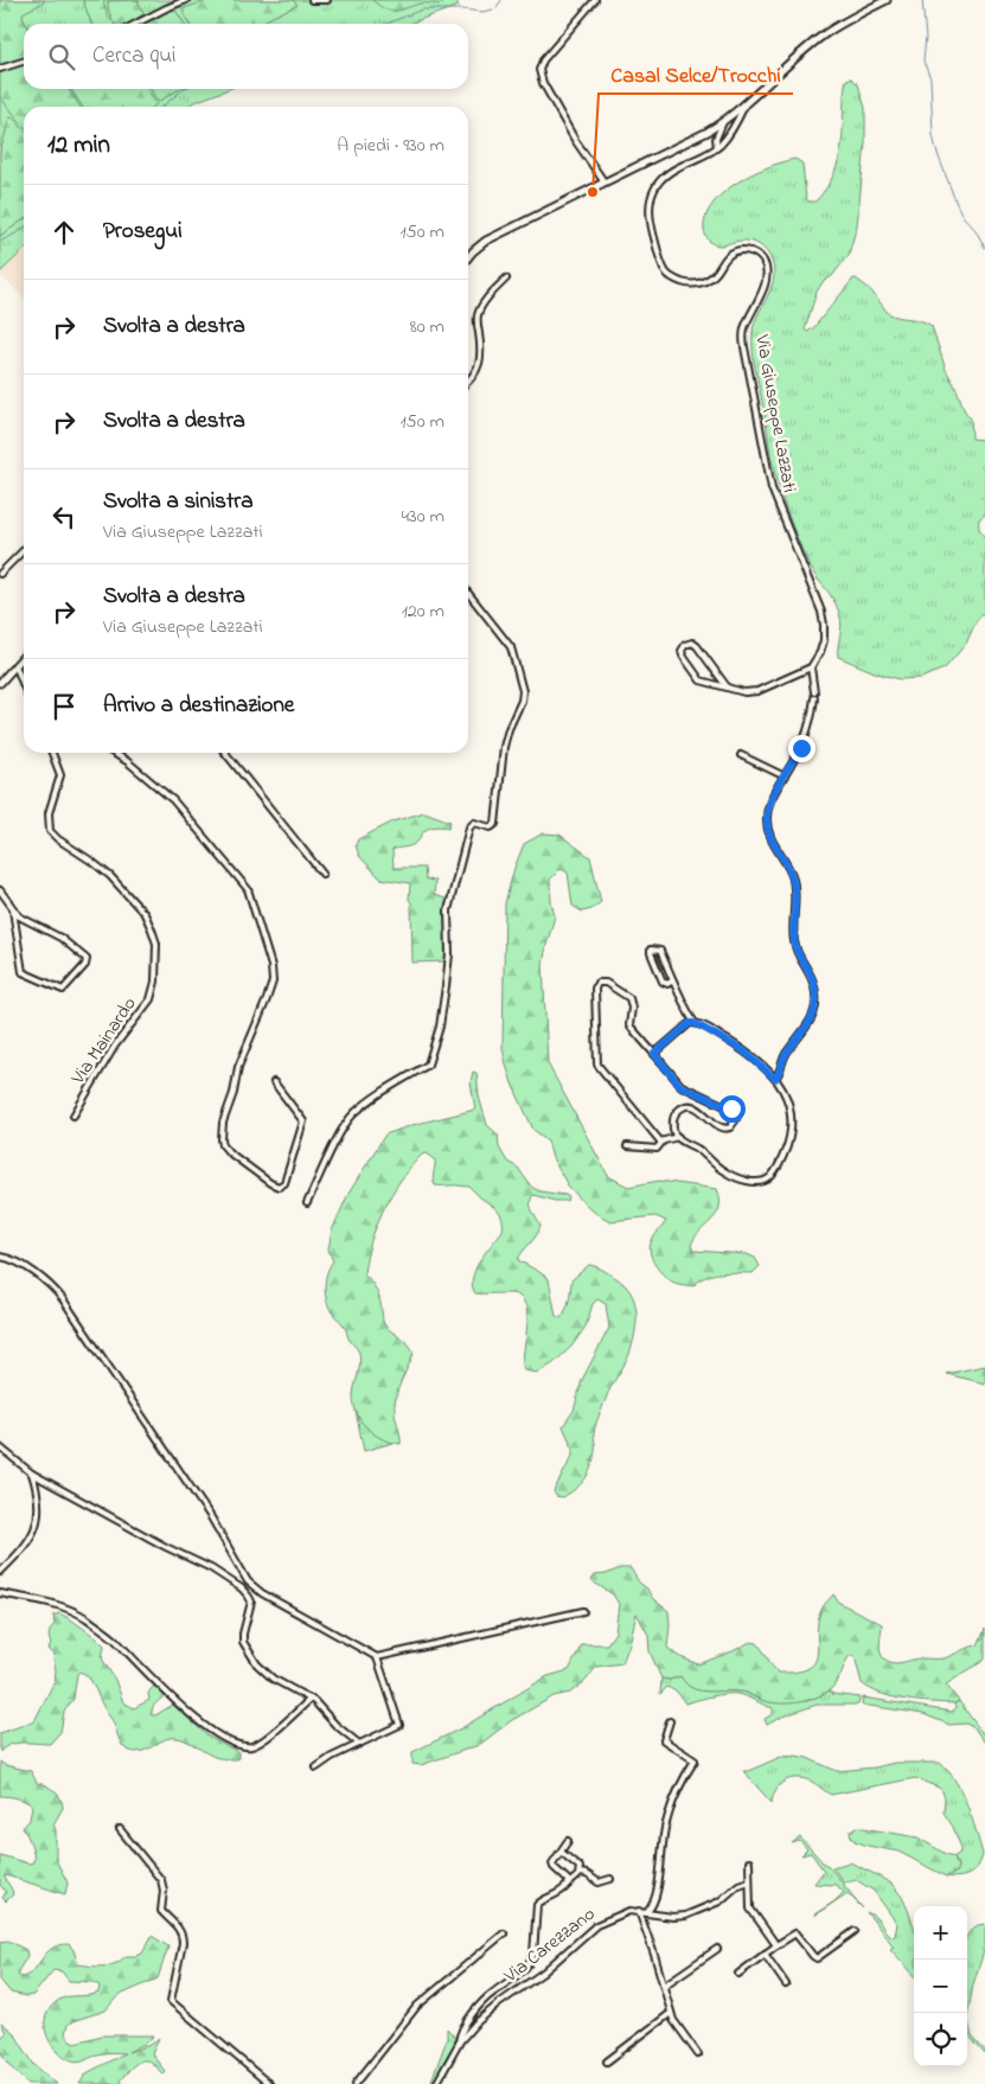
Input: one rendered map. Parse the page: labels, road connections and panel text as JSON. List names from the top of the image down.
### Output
{
  "streets": {
    "street": ["Via Giuseppe Lazzati", "Via Mainardo", "Via Carezzano"]
  },
  "places": ["Casal Selce/Trocchi"],
  "page": {
    "search": "Cerca qui",
    "heading": ["12 min", "A piedi · 930 m"],
    "list": [
      ["Prosegui", "150 m"],
      ["Svolta a destra", "80 m"],
      ["Svolta a destra", "150 m"],
      ["Svolta a sinistra", "Via Giuseppe Lazzati", "430 m"],
      ["Svolta a destra", "Via Giuseppe Lazzati", "120 m"],
      "Arrivo a destinazione"
    ],
    "map_buttons": ["+", "−"]
  }
}
